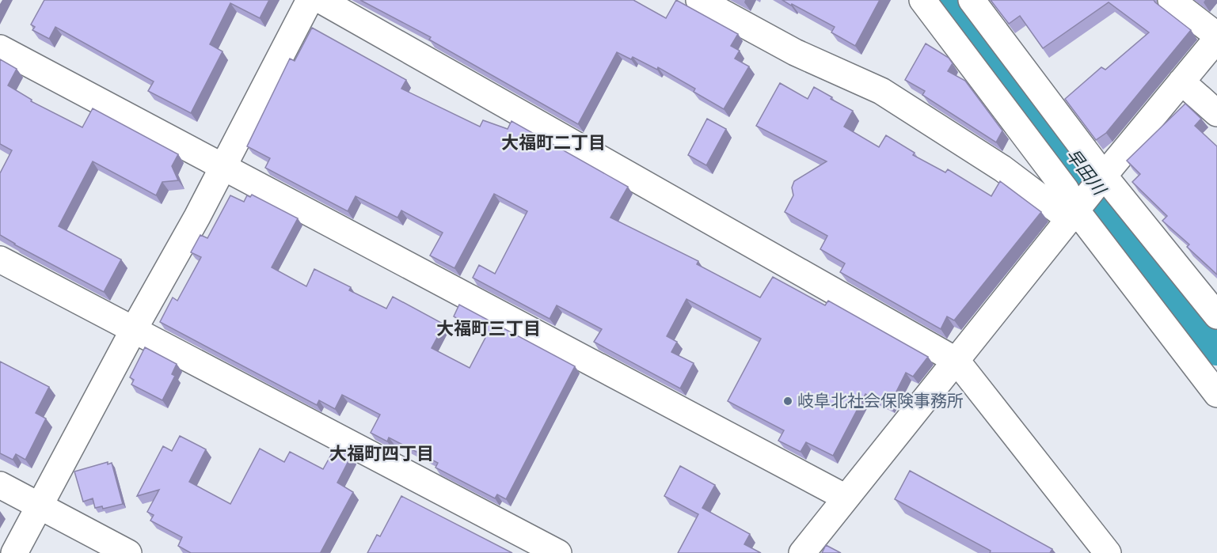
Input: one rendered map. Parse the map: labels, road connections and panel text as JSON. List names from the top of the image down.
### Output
{
  "districts": ["大福町二丁目", "大福町三丁目", "大福町四丁目"],
  "water": ["早田川"],
  "places": ["岐阜北社会保険事務所"]
}
